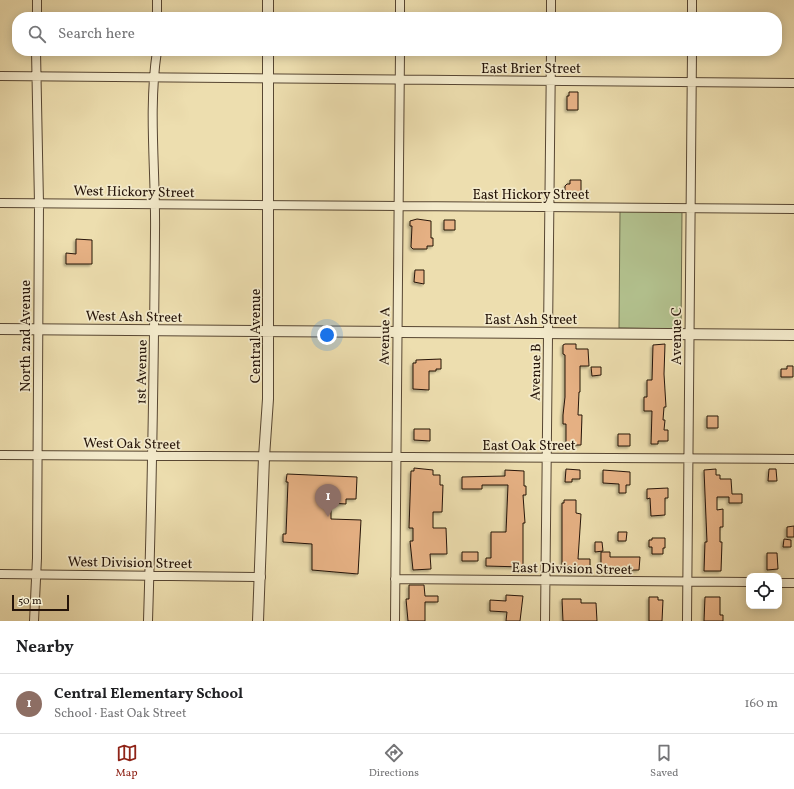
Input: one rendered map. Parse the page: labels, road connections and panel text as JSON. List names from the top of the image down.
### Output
{
  "streets": {
    "street": [
      "East Brier Street",
      "West Hickory Street",
      "East Hickory Street",
      "West Ash Street",
      "East Ash Street",
      "North 2nd Avenue",
      "Central Avenue",
      "Avenue A",
      "Avenue C",
      "1st Avenue",
      "Avenue B",
      "West Oak Street",
      "East Oak Street",
      "West Division Street",
      "East Division Street"
    ]
  },
  "crossings": [
    ["East Brier Street", "North 2nd Avenue"],
    ["East Brier Street", "Central Avenue"],
    ["East Brier Street", "Avenue A"],
    ["East Brier Street", "Avenue C"],
    ["East Brier Street", "1st Avenue"],
    ["East Brier Street", "Avenue B"],
    ["West Hickory Street", "East Hickory Street"],
    ["West Hickory Street", "North 2nd Avenue"],
    ["West Hickory Street", "Central Avenue"],
    ["West Hickory Street", "1st Avenue"],
    ["East Hickory Street", "Central Avenue"],
    ["East Hickory Street", "Avenue A"],
    ["East Hickory Street", "Avenue C"],
    ["East Hickory Street", "Avenue B"],
    ["West Ash Street", "East Ash Street"],
    ["West Ash Street", "North 2nd Avenue"],
    ["West Ash Street", "Central Avenue"],
    ["West Ash Street", "1st Avenue"],
    ["East Ash Street", "Central Avenue"],
    ["East Ash Street", "Avenue A"],
    ["East Ash Street", "Avenue C"],
    ["East Ash Street", "Avenue B"],
    ["North 2nd Avenue", "West Oak Street"],
    ["North 2nd Avenue", "West Division Street"],
    ["Central Avenue", "West Oak Street"],
    ["Central Avenue", "East Oak Street"],
    ["Central Avenue", "West Division Street"],
    ["Avenue A", "East Oak Street"],
    ["Avenue A", "East Division Street"],
    ["Avenue C", "East Oak Street"],
    ["Avenue C", "East Division Street"],
    ["1st Avenue", "West Oak Street"],
    ["1st Avenue", "West Division Street"],
    ["Avenue B", "East Oak Street"],
    ["Avenue B", "East Division Street"],
    ["West Oak Street", "East Oak Street"]
  ],
  "scale_bar": "50 m",
  "page": {
    "search": "Search here",
    "pins": "1",
    "scale": "50 m",
    "heading": "Nearby",
    "list": [
      {
        "mark": "1",
        "name": "Central Elementary School",
        "note": "School · East Oak Street",
        "value": "160 m"
      }
    ],
    "nav": ["Map", "Directions", "Saved"]
  }
}
